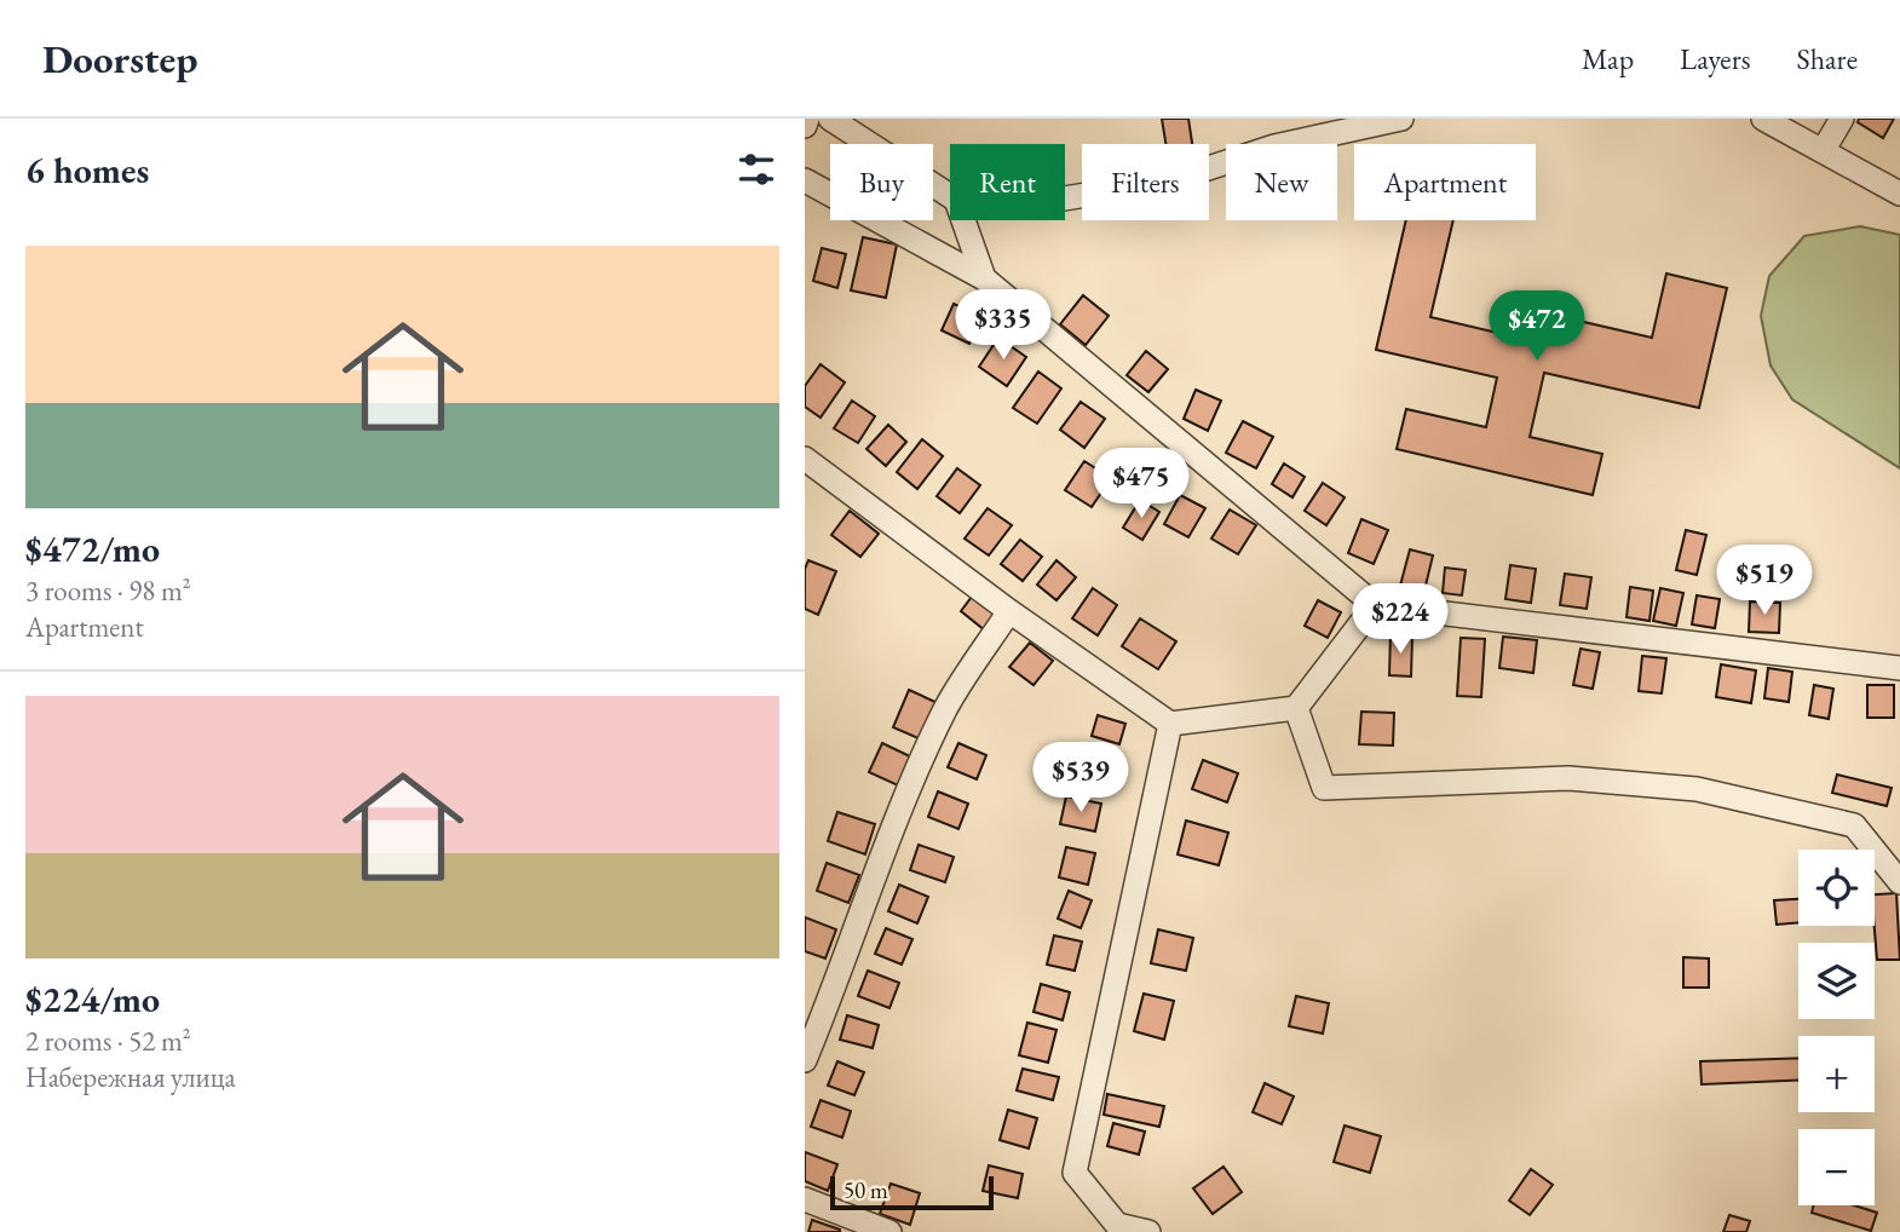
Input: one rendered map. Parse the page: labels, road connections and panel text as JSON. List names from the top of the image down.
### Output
{
  "scale_bar": "50 m",
  "page": {
    "header": "Doorstep",
    "nav": ["Map", "Layers", "Share"],
    "heading": "6 homes",
    "chip": [
      "Buy",
      "Rent",
      "Filters",
      "New",
      "Apartment"
    ],
    "list": [
      {
        "name": "$472/mo",
        "note": "3 rooms · 98 m² · Apartment"
      },
      {
        "name": "$224/mo",
        "note": "2 rooms · 52 m² · Набережная улица"
      }
    ],
    "price": [
      "$335",
      "$472",
      "$475",
      "$519",
      "$224",
      "$539"
    ],
    "map_buttons": ["+", "−"],
    "scale": "50 m"
  }
}
